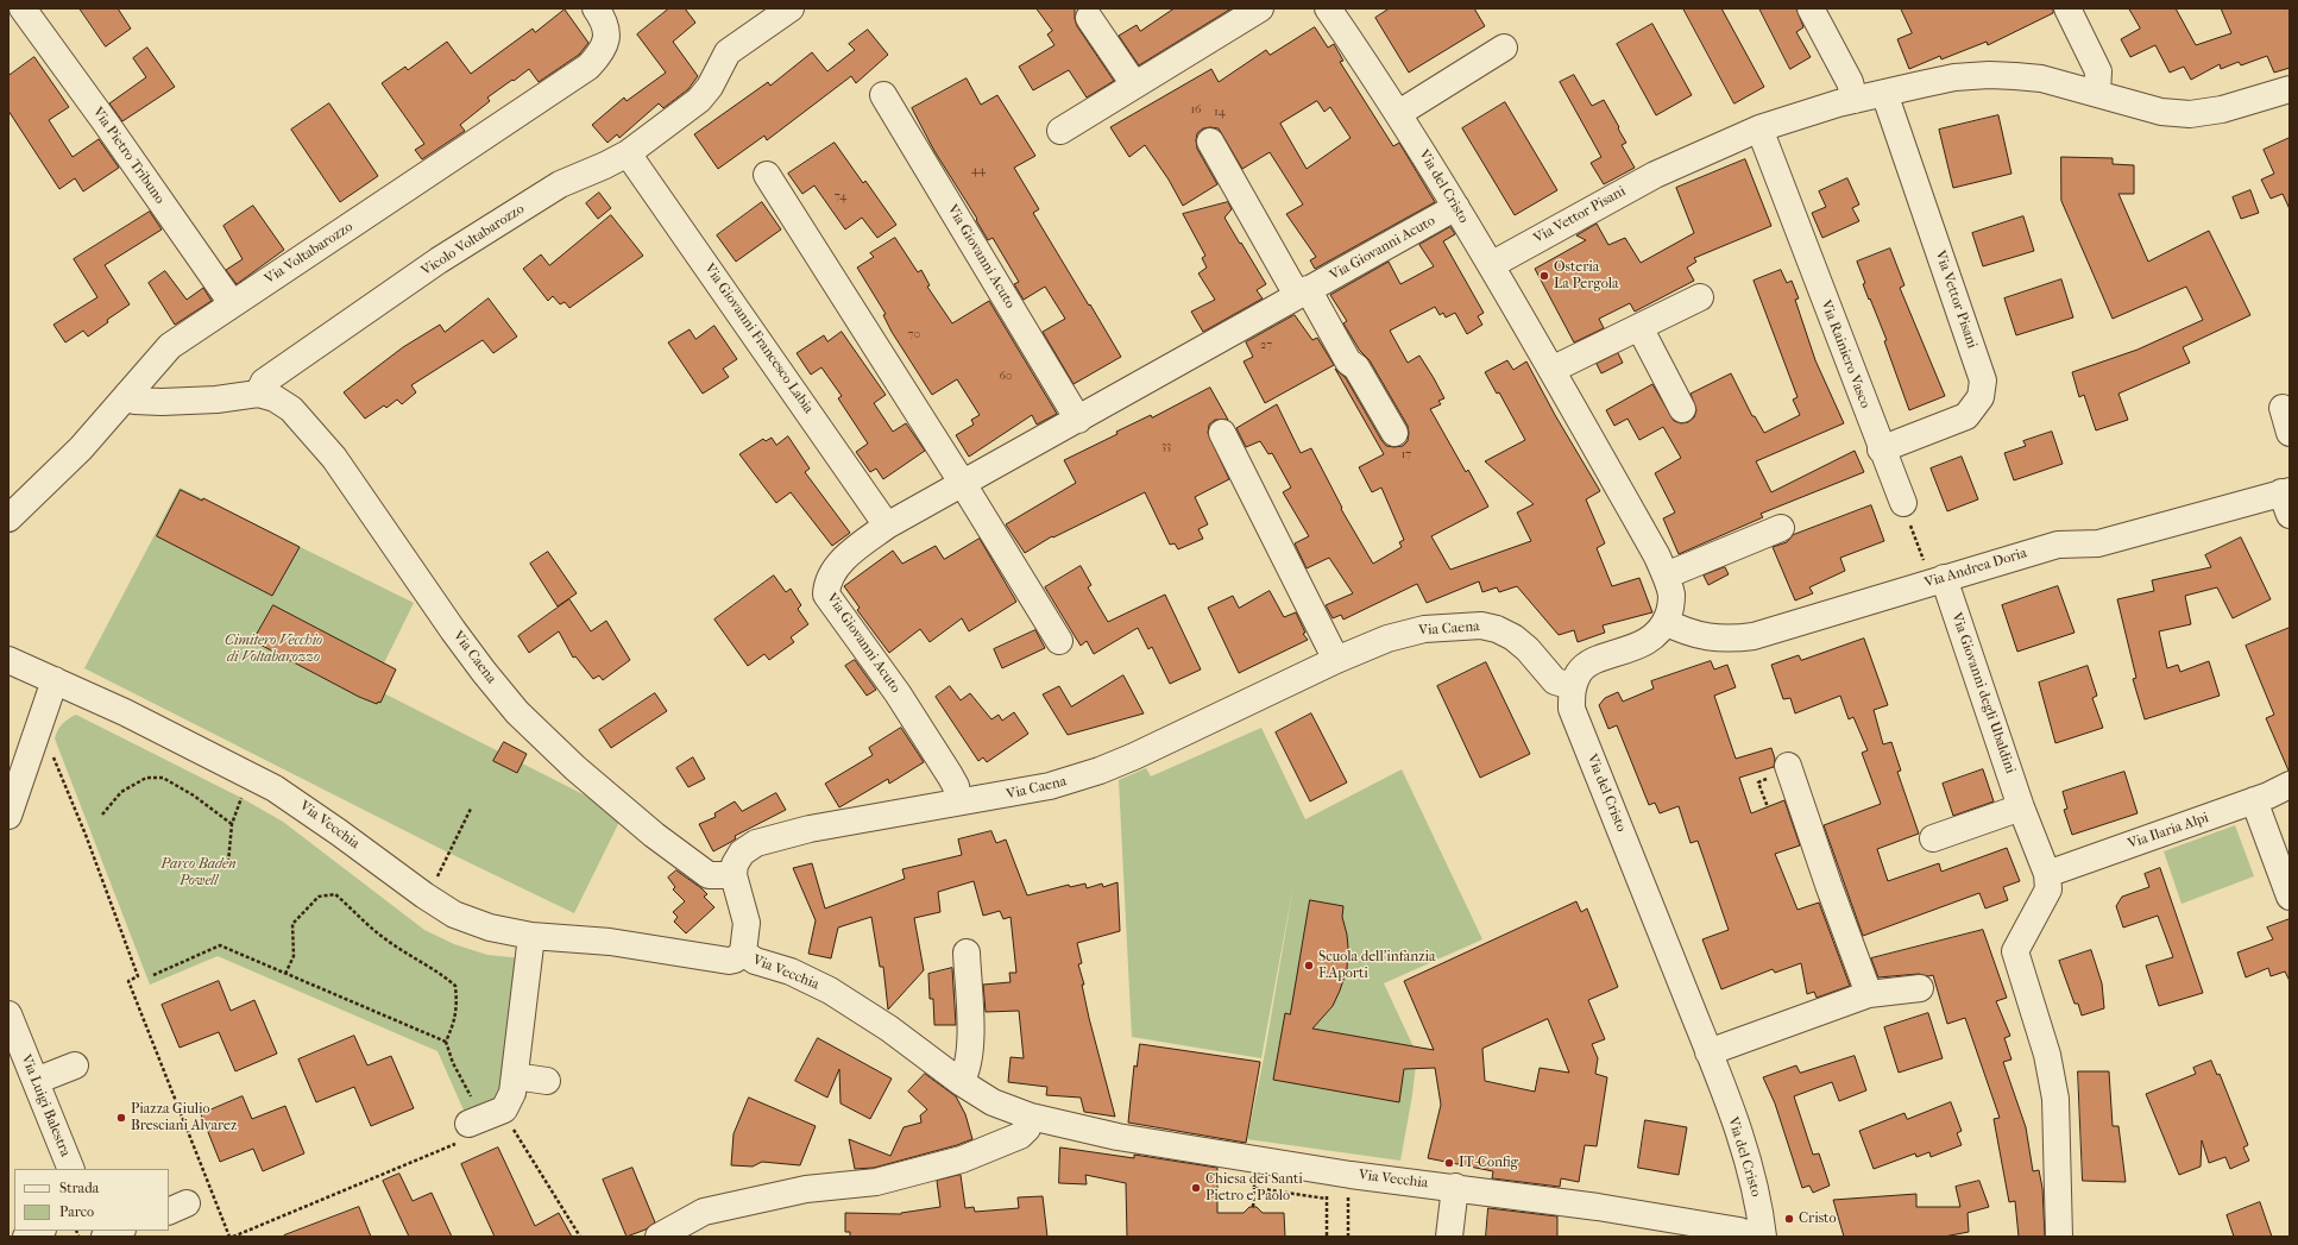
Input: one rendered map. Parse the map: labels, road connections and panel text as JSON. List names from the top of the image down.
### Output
{
  "streets": {
    "street": [
      "Via Pietro Tribuno",
      "Via del Cristo",
      "Via Vettor Pisani",
      "Vicolo Voltabarozzo",
      "Via Giovanni Acuto",
      "Via Voltabarozzo",
      "Via Giovanni Francesco Labia",
      "Via Rainiero Vasco",
      "Via Andrea Doria",
      "Via Caena",
      "Via Giovanni degli Ubaldini",
      "Via Vecchia",
      "Via Ilaria Alpi",
      "Via Luigi Balestra"
    ]
  },
  "crossings": [
    ["Via Pietro Tribuno", "Via Voltabarozzo"],
    ["Via del Cristo", "Via Vettor Pisani"],
    ["Via del Cristo", "Via Giovanni Acuto"],
    ["Via del Cristo", "Via Andrea Doria"],
    ["Via del Cristo", "Via Caena"],
    ["Via Vettor Pisani", "Via Rainiero Vasco"],
    ["Vicolo Voltabarozzo", "Via Giovanni Francesco Labia"],
    ["Vicolo Voltabarozzo", "Via Caena"],
    ["Via Giovanni Acuto", "Via Giovanni Francesco Labia"],
    ["Via Giovanni Acuto", "Via Caena"],
    ["Via Andrea Doria", "Via Giovanni degli Ubaldini"],
    ["Via Giovanni degli Ubaldini", "Via Ilaria Alpi"]
  ],
  "parks": ["Cimitero Vecchio di Voltabarozzo", "Parco Baden Powell"],
  "places": [
    "Osteria La Pergola",
    "Scuola dell'infanzia F.Aporti",
    "Piazza Giulio Bresciani Alvarez",
    "IT-Config",
    "Chiesa dei Santi Pietro e Paolo",
    "Cristo"
  ],
  "house_numbers": [
    "16",
    "14",
    "44",
    "74",
    "70",
    "27",
    "60",
    "33",
    "17"
  ],
  "legend": ["Strada", "Parco"]
}
